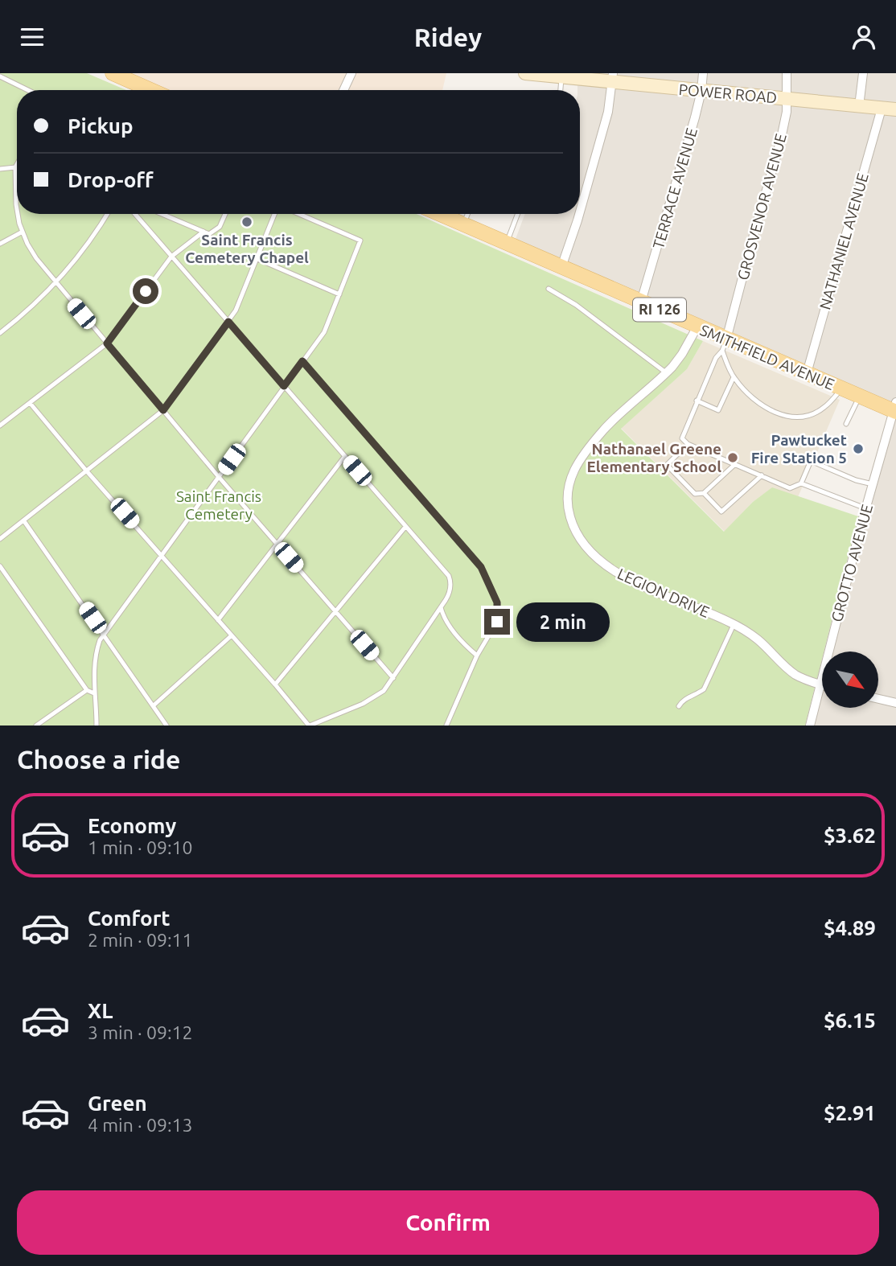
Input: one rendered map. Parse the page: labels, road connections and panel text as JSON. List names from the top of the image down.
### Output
{
  "streets": {
    "main road": ["POWER ROAD", "RI 126", "SMITHFIELD AVENUE"],
    "street": [
      "TERRACE AVENUE",
      "GROSVENOR AVENUE",
      "NATHANIEL AVENUE",
      "GROTTO AVENUE",
      "LEGION DRIVE"
    ]
  },
  "crossings": [
    ["POWER ROAD", "TERRACE AVENUE"],
    ["POWER ROAD", "GROSVENOR AVENUE"],
    ["POWER ROAD", "NATHANIEL AVENUE"],
    ["TERRACE AVENUE", "SMITHFIELD AVENUE"],
    ["GROSVENOR AVENUE", "SMITHFIELD AVENUE"],
    ["NATHANIEL AVENUE", "SMITHFIELD AVENUE"],
    ["SMITHFIELD AVENUE", "GROTTO AVENUE"],
    ["SMITHFIELD AVENUE", "LEGION DRIVE"],
    ["GROTTO AVENUE", "LEGION DRIVE"]
  ],
  "parks": ["Saint Francis Cemetery"],
  "places": ["Saint Francis Cemetery Chapel", "Pawtucket Fire Station 5", "Nathanael Greene Elementary School"],
  "north": "bottom right",
  "page": {
    "header": "Ridey",
    "banner": ["Pickup", "Drop-off"],
    "bubble": "2 min",
    "heading": "Choose a ride",
    "list": [
      {
        "name": "Economy",
        "note": "1 min · 09:10",
        "value": "$3.62"
      },
      {
        "name": "Comfort",
        "note": "2 min · 09:11",
        "value": "$4.89"
      },
      {
        "name": "XL",
        "note": "3 min · 09:12",
        "value": "$6.15"
      },
      {
        "name": "Green",
        "note": "4 min · 09:13",
        "value": "$2.91"
      }
    ],
    "buttons": "Confirm"
  }
}
